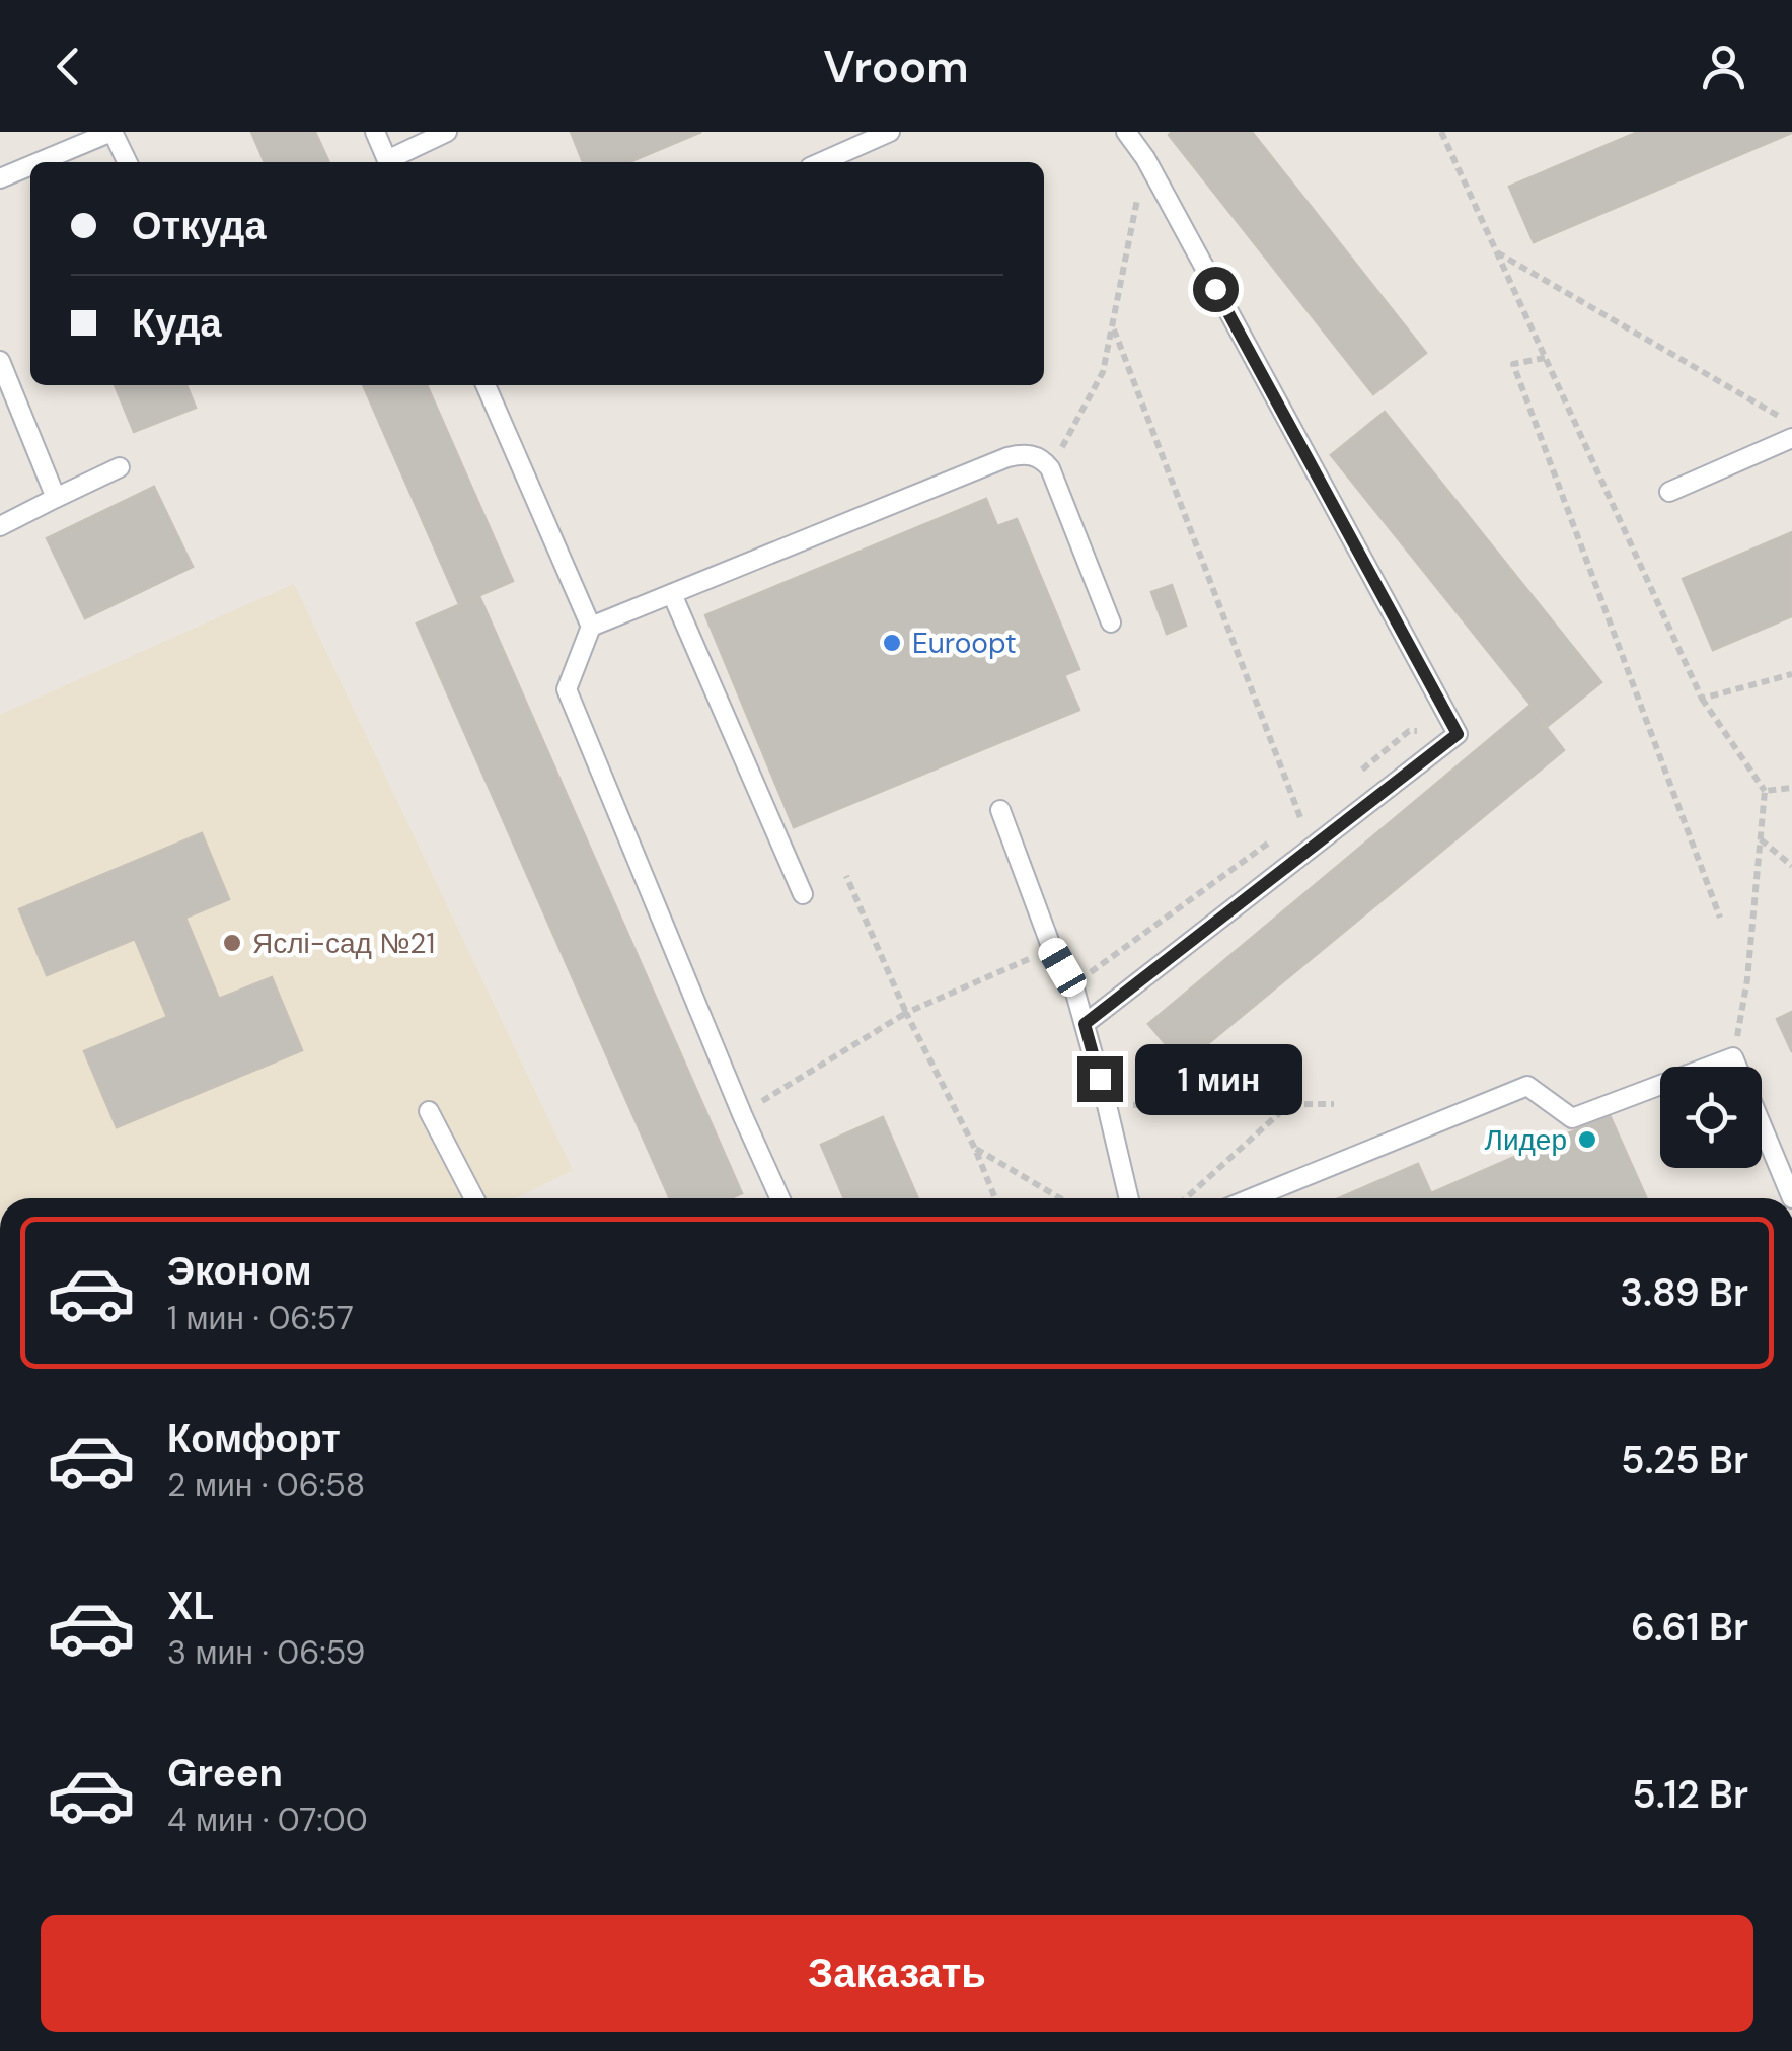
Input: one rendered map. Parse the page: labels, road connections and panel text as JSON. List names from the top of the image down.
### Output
{
  "places": ["Euroopt", "Яслі-сад №21", "Лидер"],
  "page": {
    "header": "Vroom",
    "banner": ["Откуда", "Куда"],
    "bubble": "1 мин",
    "list": [
      {
        "name": "Эконом",
        "note": "1 мин · 06:57",
        "value": "3.89 Br"
      },
      {
        "name": "Комфорт",
        "note": "2 мин · 06:58",
        "value": "5.25 Br"
      },
      {
        "name": "XL",
        "note": "3 мин · 06:59",
        "value": "6.61 Br"
      },
      {
        "name": "Green",
        "note": "4 мин · 07:00",
        "value": "5.12 Br"
      }
    ],
    "buttons": "Заказать"
  }
}
